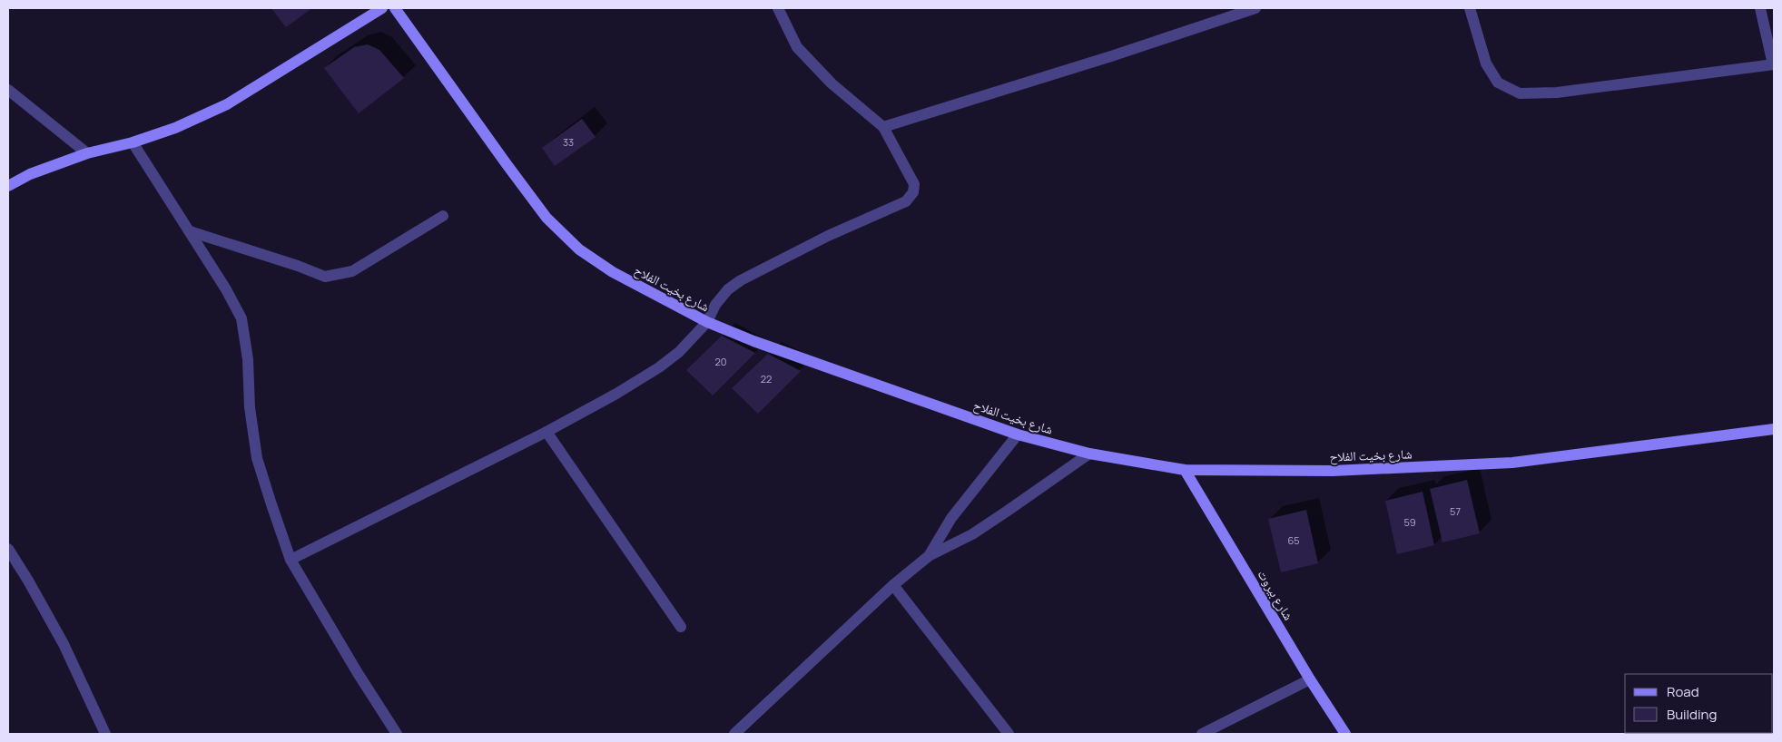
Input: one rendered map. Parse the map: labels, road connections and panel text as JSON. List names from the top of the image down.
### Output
{
  "streets": {
    "street": ["شارع بخيت الفلاح", "شارع بيروت"]
  },
  "crossings": [
    ["شارع بخيت الفلاح", "شارع بيروت"]
  ],
  "house_numbers": [
    "33",
    "20",
    "22",
    "57",
    "59",
    "65"
  ],
  "legend": ["Road", "Building"]
}
